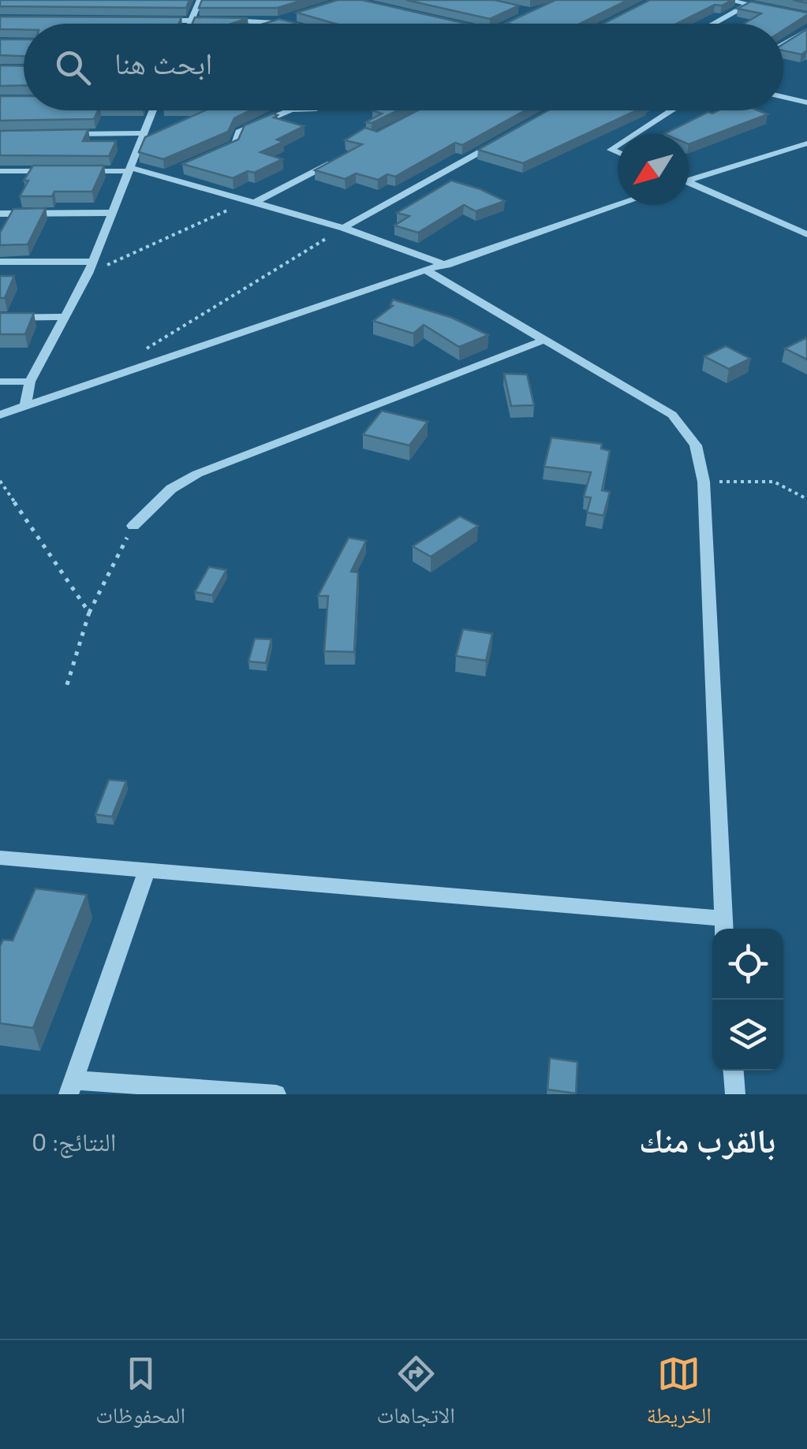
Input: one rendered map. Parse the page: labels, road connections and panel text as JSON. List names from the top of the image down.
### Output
{
  "north": "bottom left",
  "page": {
    "search": "ابحث هنا",
    "heading": ["بالقرب منك", "النتائج: 0"],
    "nav": ["الخريطة", "الاتجاهات", "المحفوظات"]
  }
}
